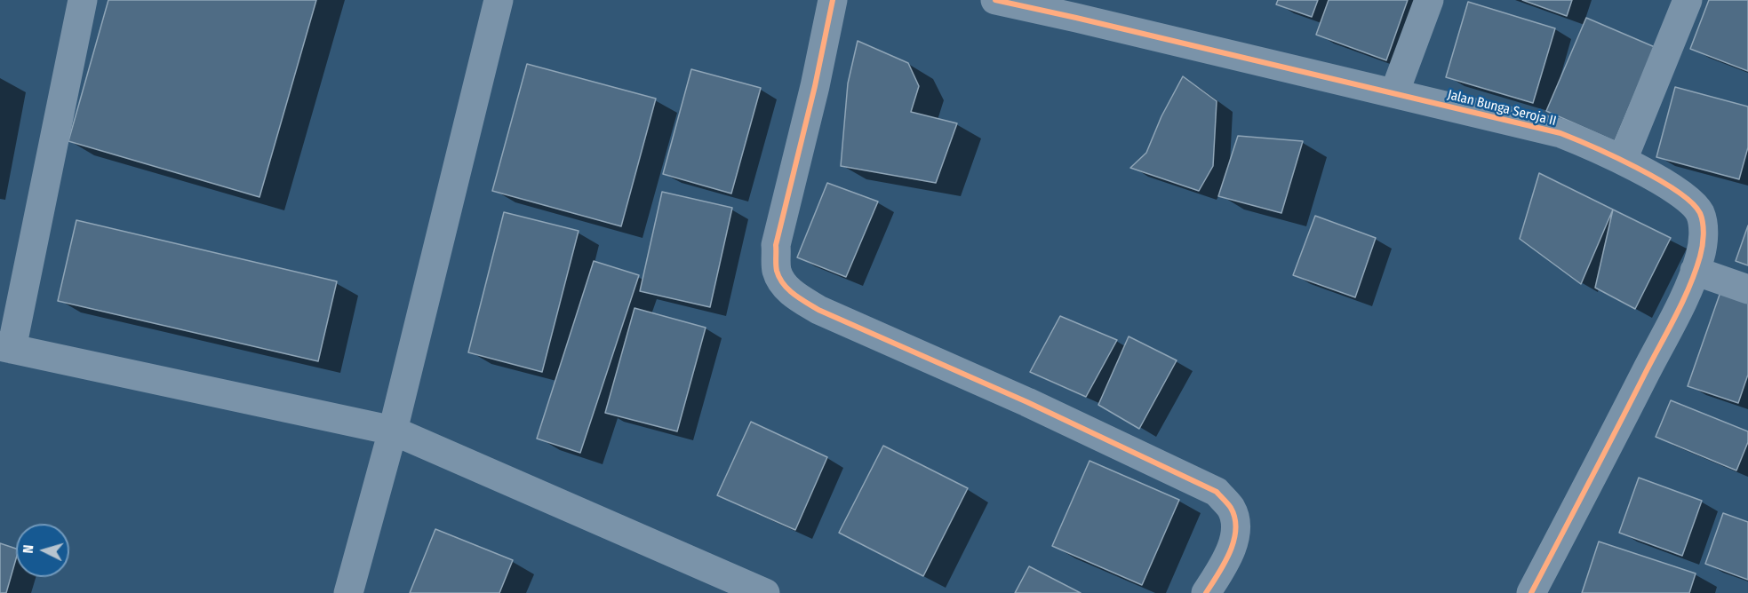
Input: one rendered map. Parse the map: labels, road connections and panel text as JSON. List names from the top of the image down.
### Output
{
  "streets": {
    "street": ["Jalan Bunga Seroja II"]
  },
  "north": "left"
}
